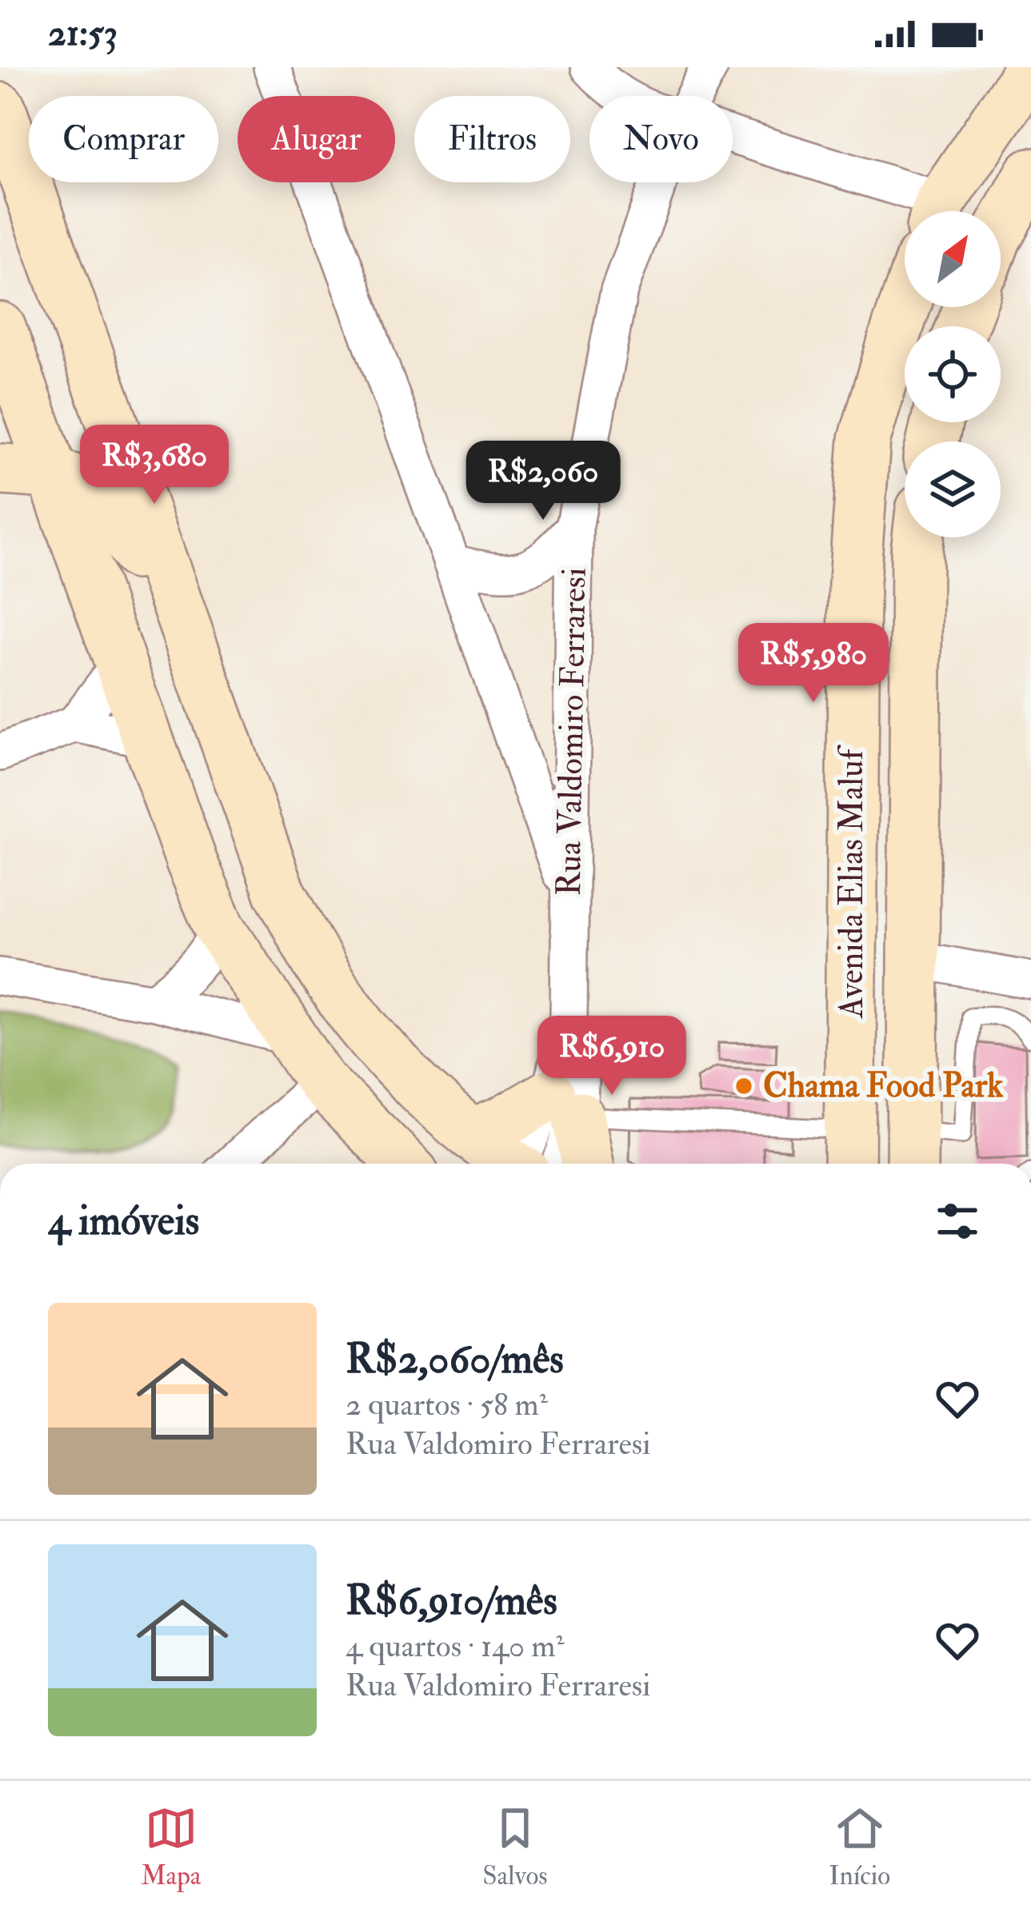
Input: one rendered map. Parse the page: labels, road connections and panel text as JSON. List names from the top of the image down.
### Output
{
  "streets": {
    "street": ["Rua Valdomiro Ferraresi", "Avenida Elias Maluf"]
  },
  "places": ["Chama Food Park"],
  "north": "top right",
  "page": {
    "status": "21:53",
    "chip": [
      "Comprar",
      "Alugar",
      "Filtros",
      "Novo"
    ],
    "price": [
      "R$3,680",
      "R$2,060",
      "R$5,980",
      "R$6,910"
    ],
    "heading": "4 imóveis",
    "list": [
      {
        "name": "R$2,060/mês",
        "note": "2 quartos · 58 m² · Rua Valdomiro Ferraresi"
      },
      {
        "name": "R$6,910/mês",
        "note": "4 quartos · 140 m² · Rua Valdomiro Ferraresi"
      }
    ],
    "tabs": ["Mapa", "Salvos", "Início"]
  }
}
